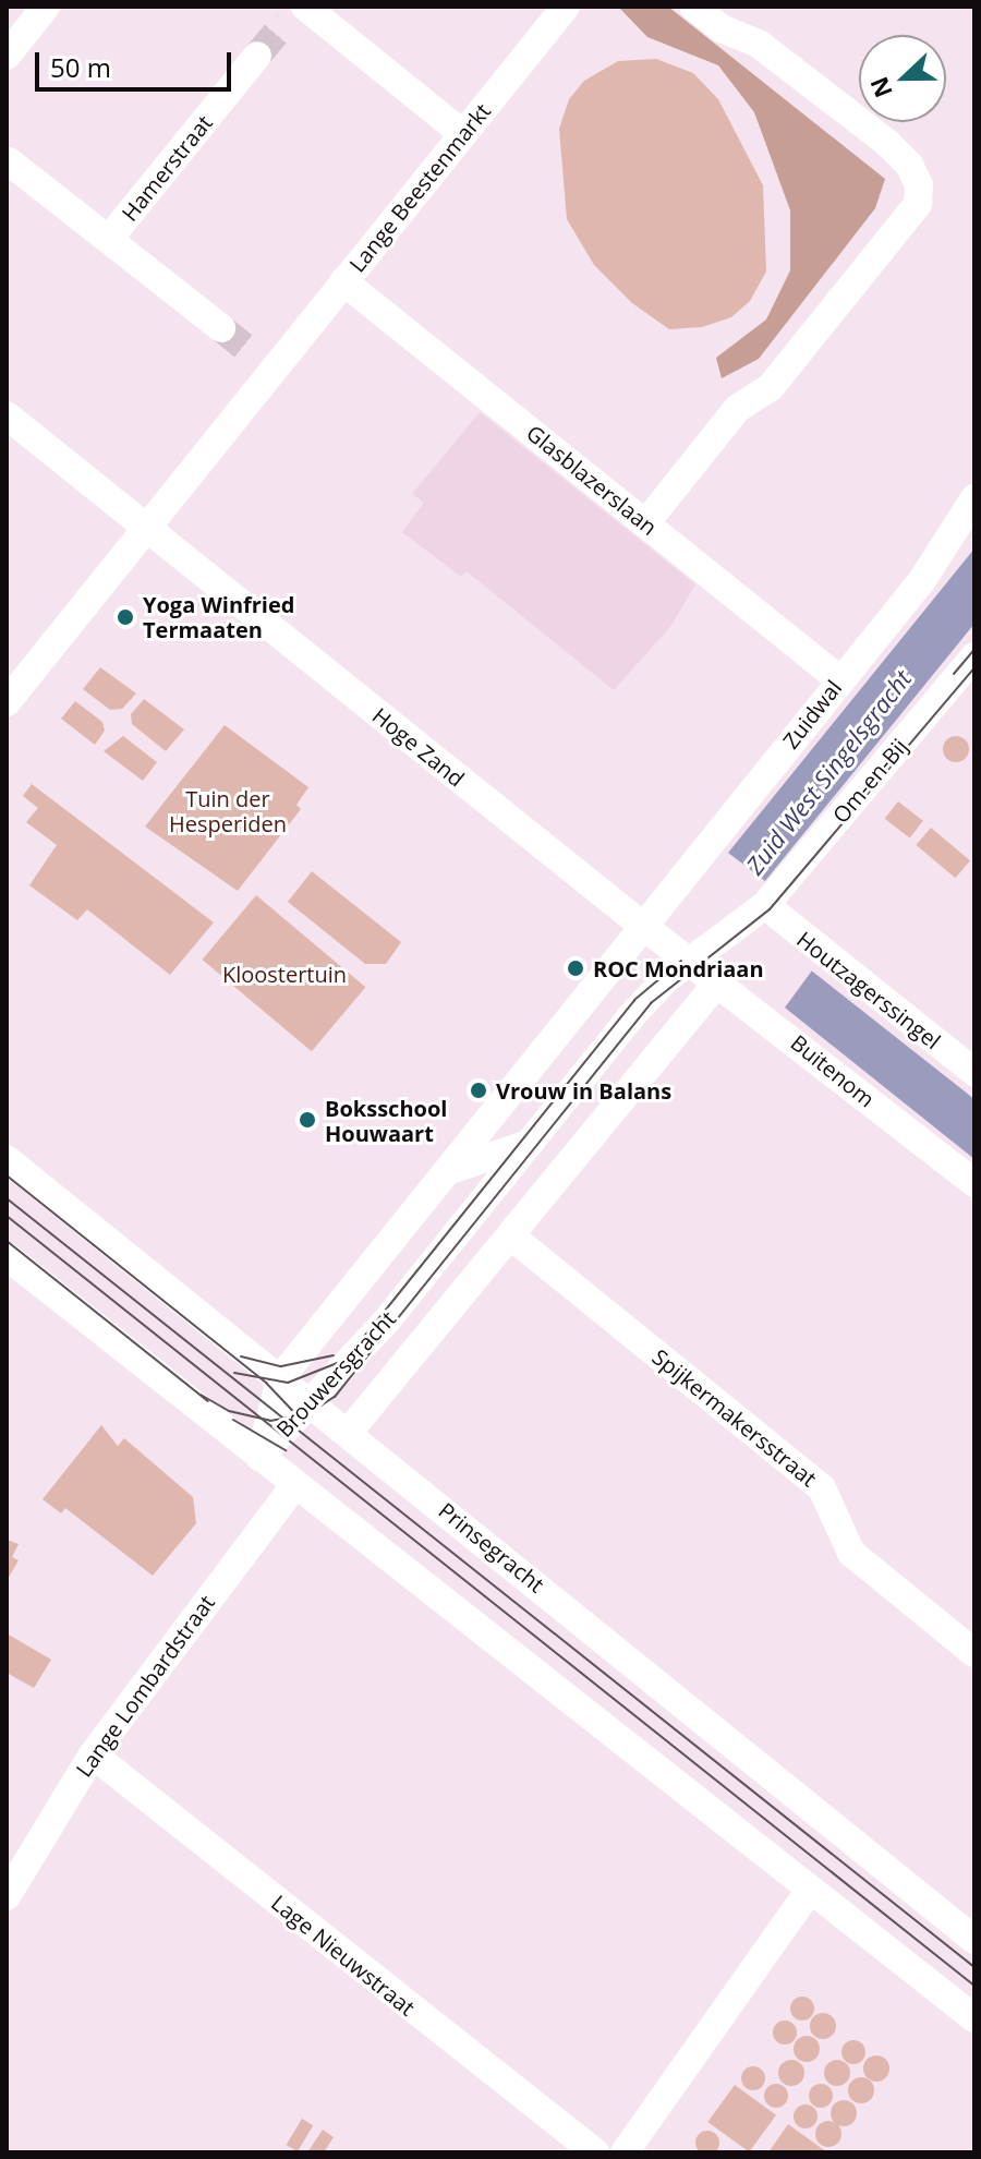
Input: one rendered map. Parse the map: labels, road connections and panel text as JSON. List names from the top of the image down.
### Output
{
  "streets": {
    "street": [
      "Hamerstraat",
      "Lange Beestenmarkt",
      "Glasblazerslaan",
      "Zuidwal",
      "Hoge Zand",
      "Om-en-Bij",
      "Houtzagerssingel",
      "Buitenom",
      "Brouwersgracht",
      "Spijkermakersstraat",
      "Prinsegracht",
      "Lange Lombardstraat",
      "Lage Nieuwstraat"
    ]
  },
  "crossings": [
    ["Lange Beestenmarkt", "Glasblazerslaan"],
    ["Lange Beestenmarkt", "Hoge Zand"],
    ["Glasblazerslaan", "Zuidwal"],
    ["Zuidwal", "Hoge Zand"],
    ["Zuidwal", "Brouwersgracht"],
    ["Hoge Zand", "Buitenom"],
    ["Hoge Zand", "Brouwersgracht"],
    ["Om-en-Bij", "Houtzagerssingel"],
    ["Om-en-Bij", "Brouwersgracht"],
    ["Houtzagerssingel", "Brouwersgracht"],
    ["Buitenom", "Brouwersgracht"],
    ["Brouwersgracht", "Spijkermakersstraat"],
    ["Brouwersgracht", "Prinsegracht"],
    ["Lange Lombardstraat", "Lage Nieuwstraat"]
  ],
  "water": ["Zuid West Singelsgracht"],
  "parks": ["Tuin der Hesperiden", "Kloostertuin"],
  "places": [
    "Yoga Winfried Termaaten",
    "ROC Mondriaan",
    "Vrouw in Balans",
    "Boksschool Houwaart"
  ],
  "scale_bar": "50 m",
  "north": "left"
}
